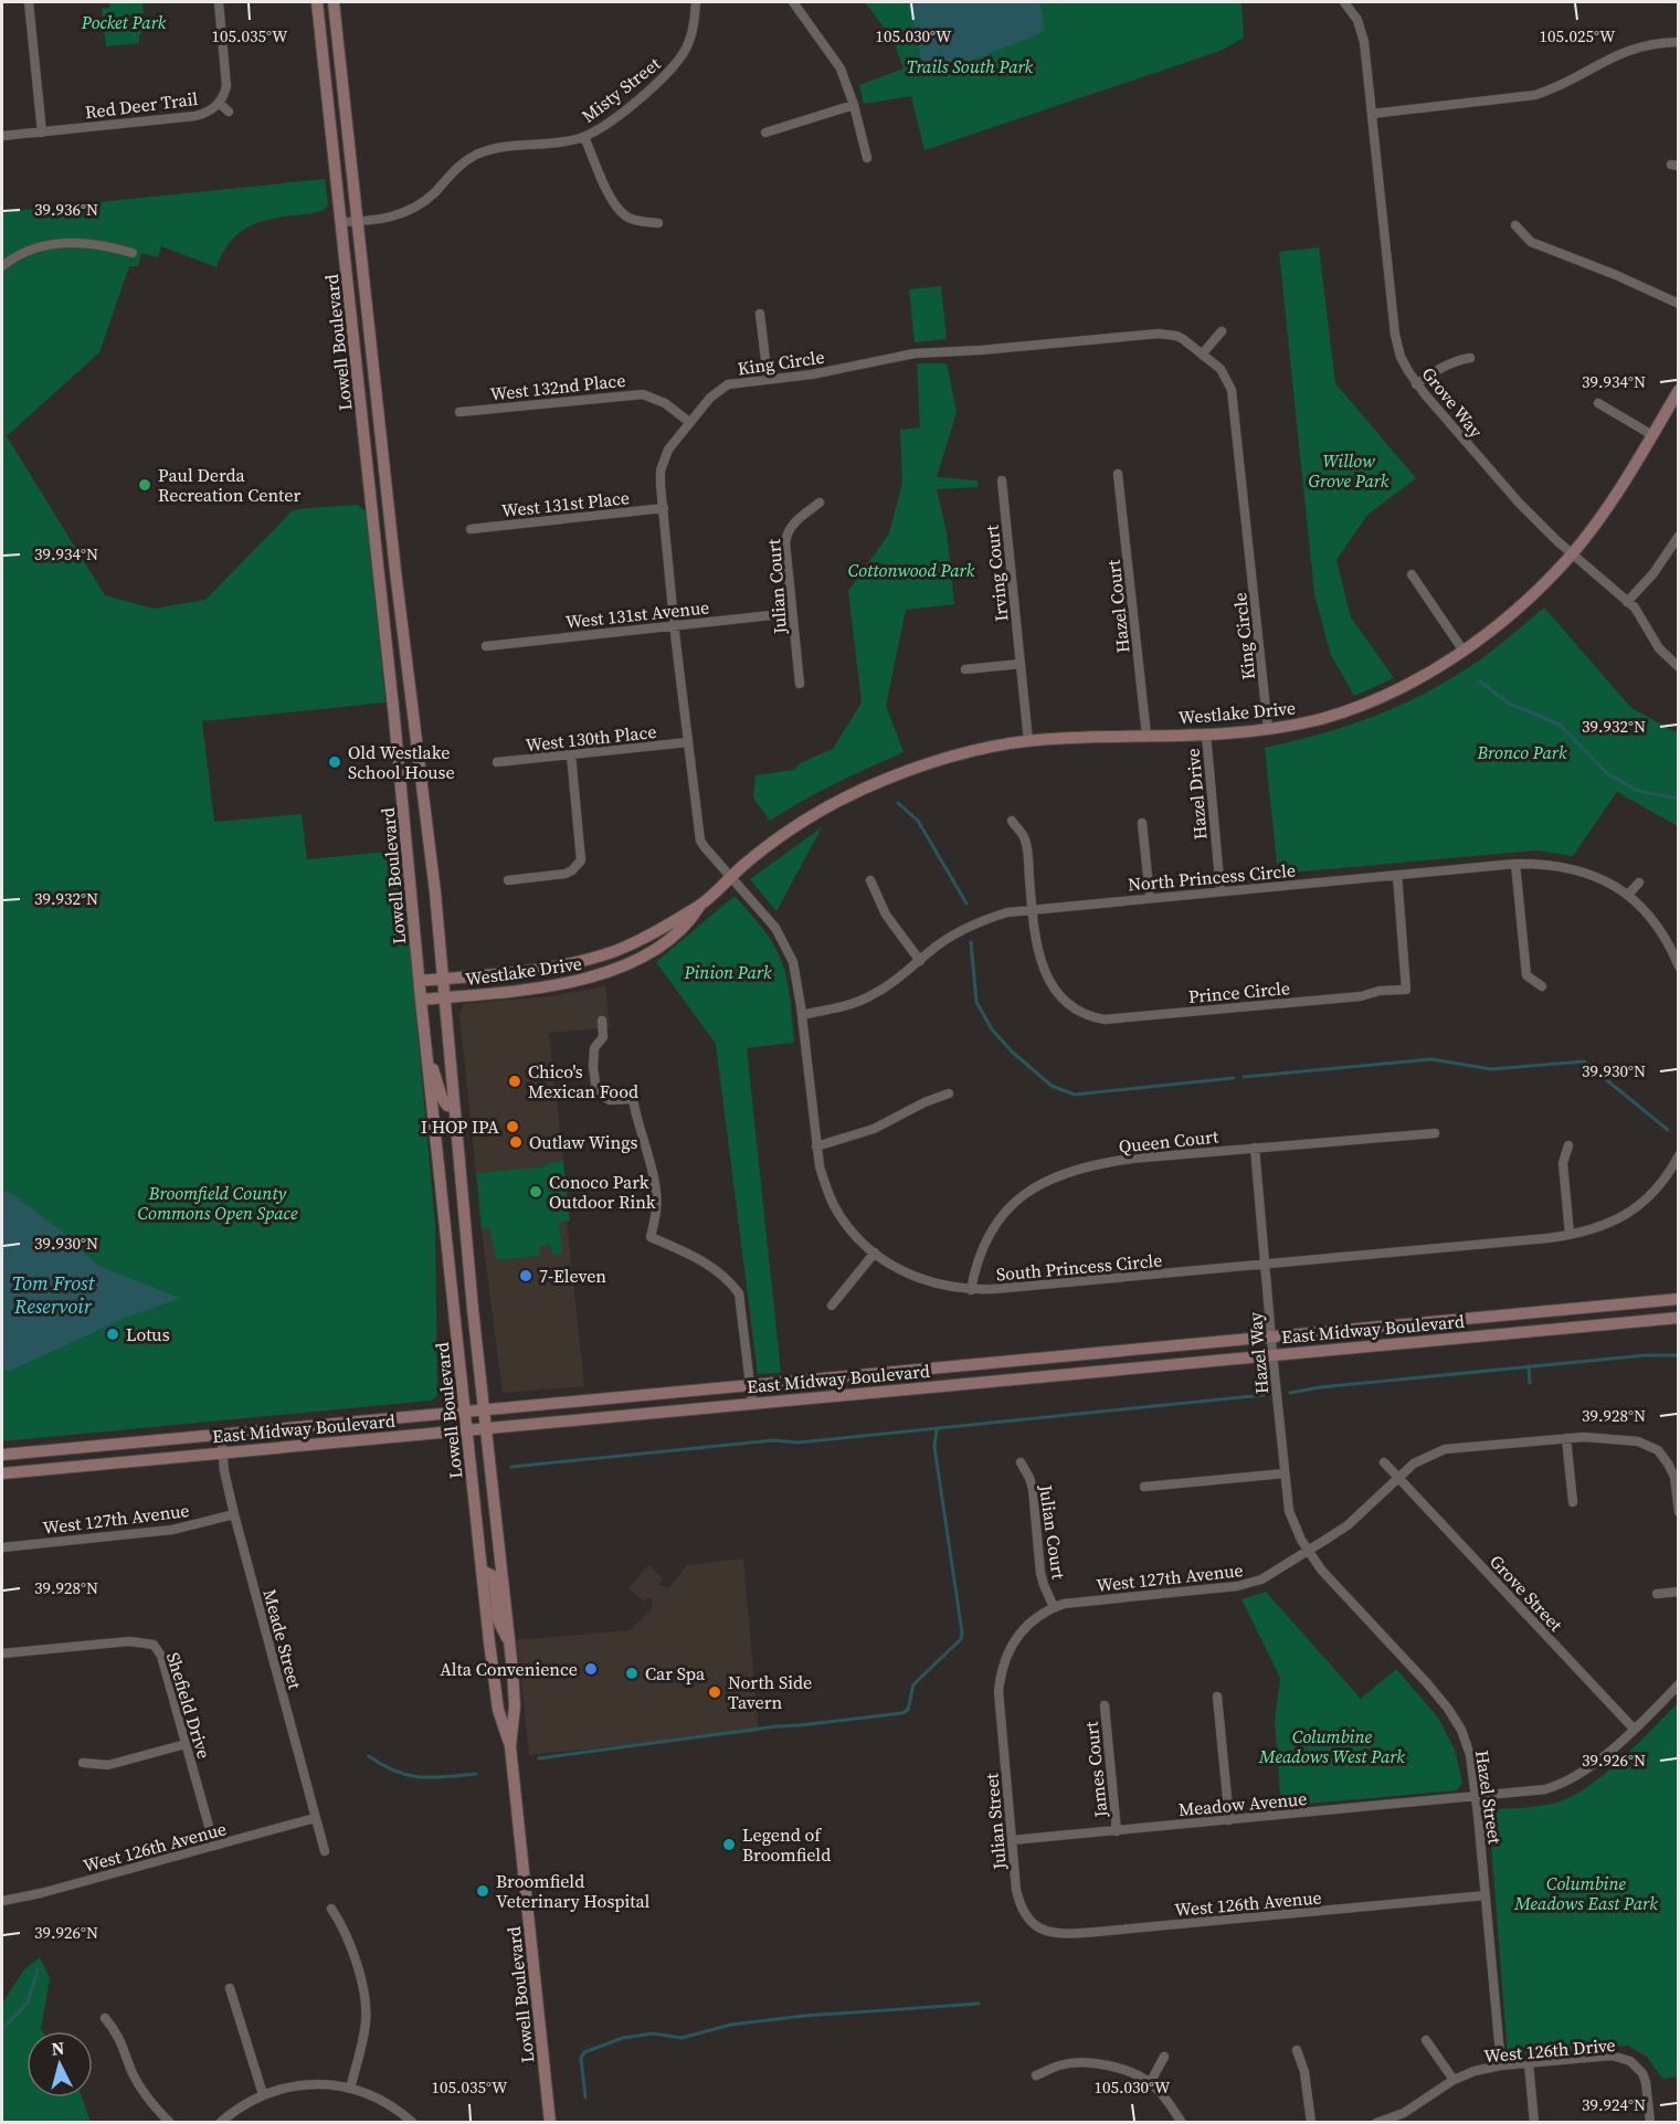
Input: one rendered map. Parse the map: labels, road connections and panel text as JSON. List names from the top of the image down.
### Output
{
  "streets": {
    "main road": ["Lowell Boulevard", "Westlake Drive", "East Midway Boulevard"],
    "street": [
      "Misty Street",
      "Red Deer Trail",
      "King Circle",
      "West 132nd Place",
      "Grove Way",
      "West 131st Place",
      "Irving Court",
      "Julian Court",
      "Hazel Court",
      "West 131st Avenue",
      "West 130th Place",
      "Hazel Drive",
      "North Princess Circle",
      "Prince Circle",
      "Queen Court",
      "South Princess Circle",
      "Hazel Way",
      "West 127th Avenue",
      "Grove Street",
      "Meade Street",
      "Shefield Drive",
      "James Court",
      "Hazel Street",
      "Meadow Avenue",
      "Julian Street",
      "West 126th Avenue",
      "West 126th Drive"
    ]
  },
  "crossings": [
    ["Misty Street", "Lowell Boulevard"],
    ["Lowell Boulevard", "Westlake Drive"],
    ["Lowell Boulevard", "East Midway Boulevard"],
    ["King Circle", "West 132nd Place"],
    ["King Circle", "West 131st Place"],
    ["King Circle", "West 131st Avenue"],
    ["King Circle", "Westlake Drive"],
    ["King Circle", "West 130th Place"],
    ["King Circle", "South Princess Circle"],
    ["Grove Way", "Westlake Drive"],
    ["Irving Court", "Westlake Drive"],
    ["Julian Court", "West 131st Avenue"],
    ["Julian Court", "West 127th Avenue"],
    ["Hazel Court", "Westlake Drive"],
    ["Westlake Drive", "Hazel Drive"],
    ["Westlake Drive", "South Princess Circle"],
    ["Hazel Drive", "North Princess Circle"],
    ["North Princess Circle", "Prince Circle"],
    ["North Princess Circle", "South Princess Circle"],
    ["Queen Court", "South Princess Circle"],
    ["Queen Court", "Hazel Way"],
    ["South Princess Circle", "Hazel Way"],
    ["East Midway Boulevard", "Hazel Way"],
    ["East Midway Boulevard", "Meade Street"],
    ["Hazel Way", "West 127th Avenue"],
    ["Hazel Way", "Hazel Street"],
    ["West 127th Avenue", "Grove Street"],
    ["West 127th Avenue", "Meade Street"],
    ["West 127th Avenue", "Hazel Street"],
    ["West 127th Avenue", "Julian Street"],
    ["Grove Street", "Meadow Avenue"],
    ["Meade Street", "West 126th Avenue"],
    ["Shefield Drive", "West 126th Avenue"],
    ["James Court", "Meadow Avenue"],
    ["Hazel Street", "Meadow Avenue"],
    ["Hazel Street", "West 126th Avenue"],
    ["Hazel Street", "West 126th Drive"],
    ["Meadow Avenue", "Julian Street"],
    ["Julian Street", "West 126th Avenue"]
  ],
  "water": ["Tom Frost Reservoir"],
  "parks": [
    "Pocket Park",
    "Trails South Park",
    "Willow Grove Park",
    "Cottonwood Park",
    "Bronco Park",
    "Pinion Park",
    "Broomfield County Commons Open Space",
    "Columbine Meadows West Park",
    "Columbine Meadows East Park"
  ],
  "places": [
    "Paul Derda Recreation Center",
    "Old Westlake School House",
    "Chico's Mexican Food",
    "I HOP IPA",
    "Outlaw Wings",
    "Conoco Park Outdoor Rink",
    "7-Eleven",
    "Lotus",
    "Alta Convenience",
    "Car Spa",
    "North Side Tavern",
    "Legend of Broomfield",
    "Broomfield Veterinary Hospital"
  ],
  "north": "top",
  "coordinates": [
    "105.035°W",
    "105.030°W",
    "105.025°W",
    "39.936°N",
    "39.934°N",
    "39.932°N",
    "39.930°N",
    "39.928°N",
    "39.926°N",
    "39.924°N"
  ]
}
